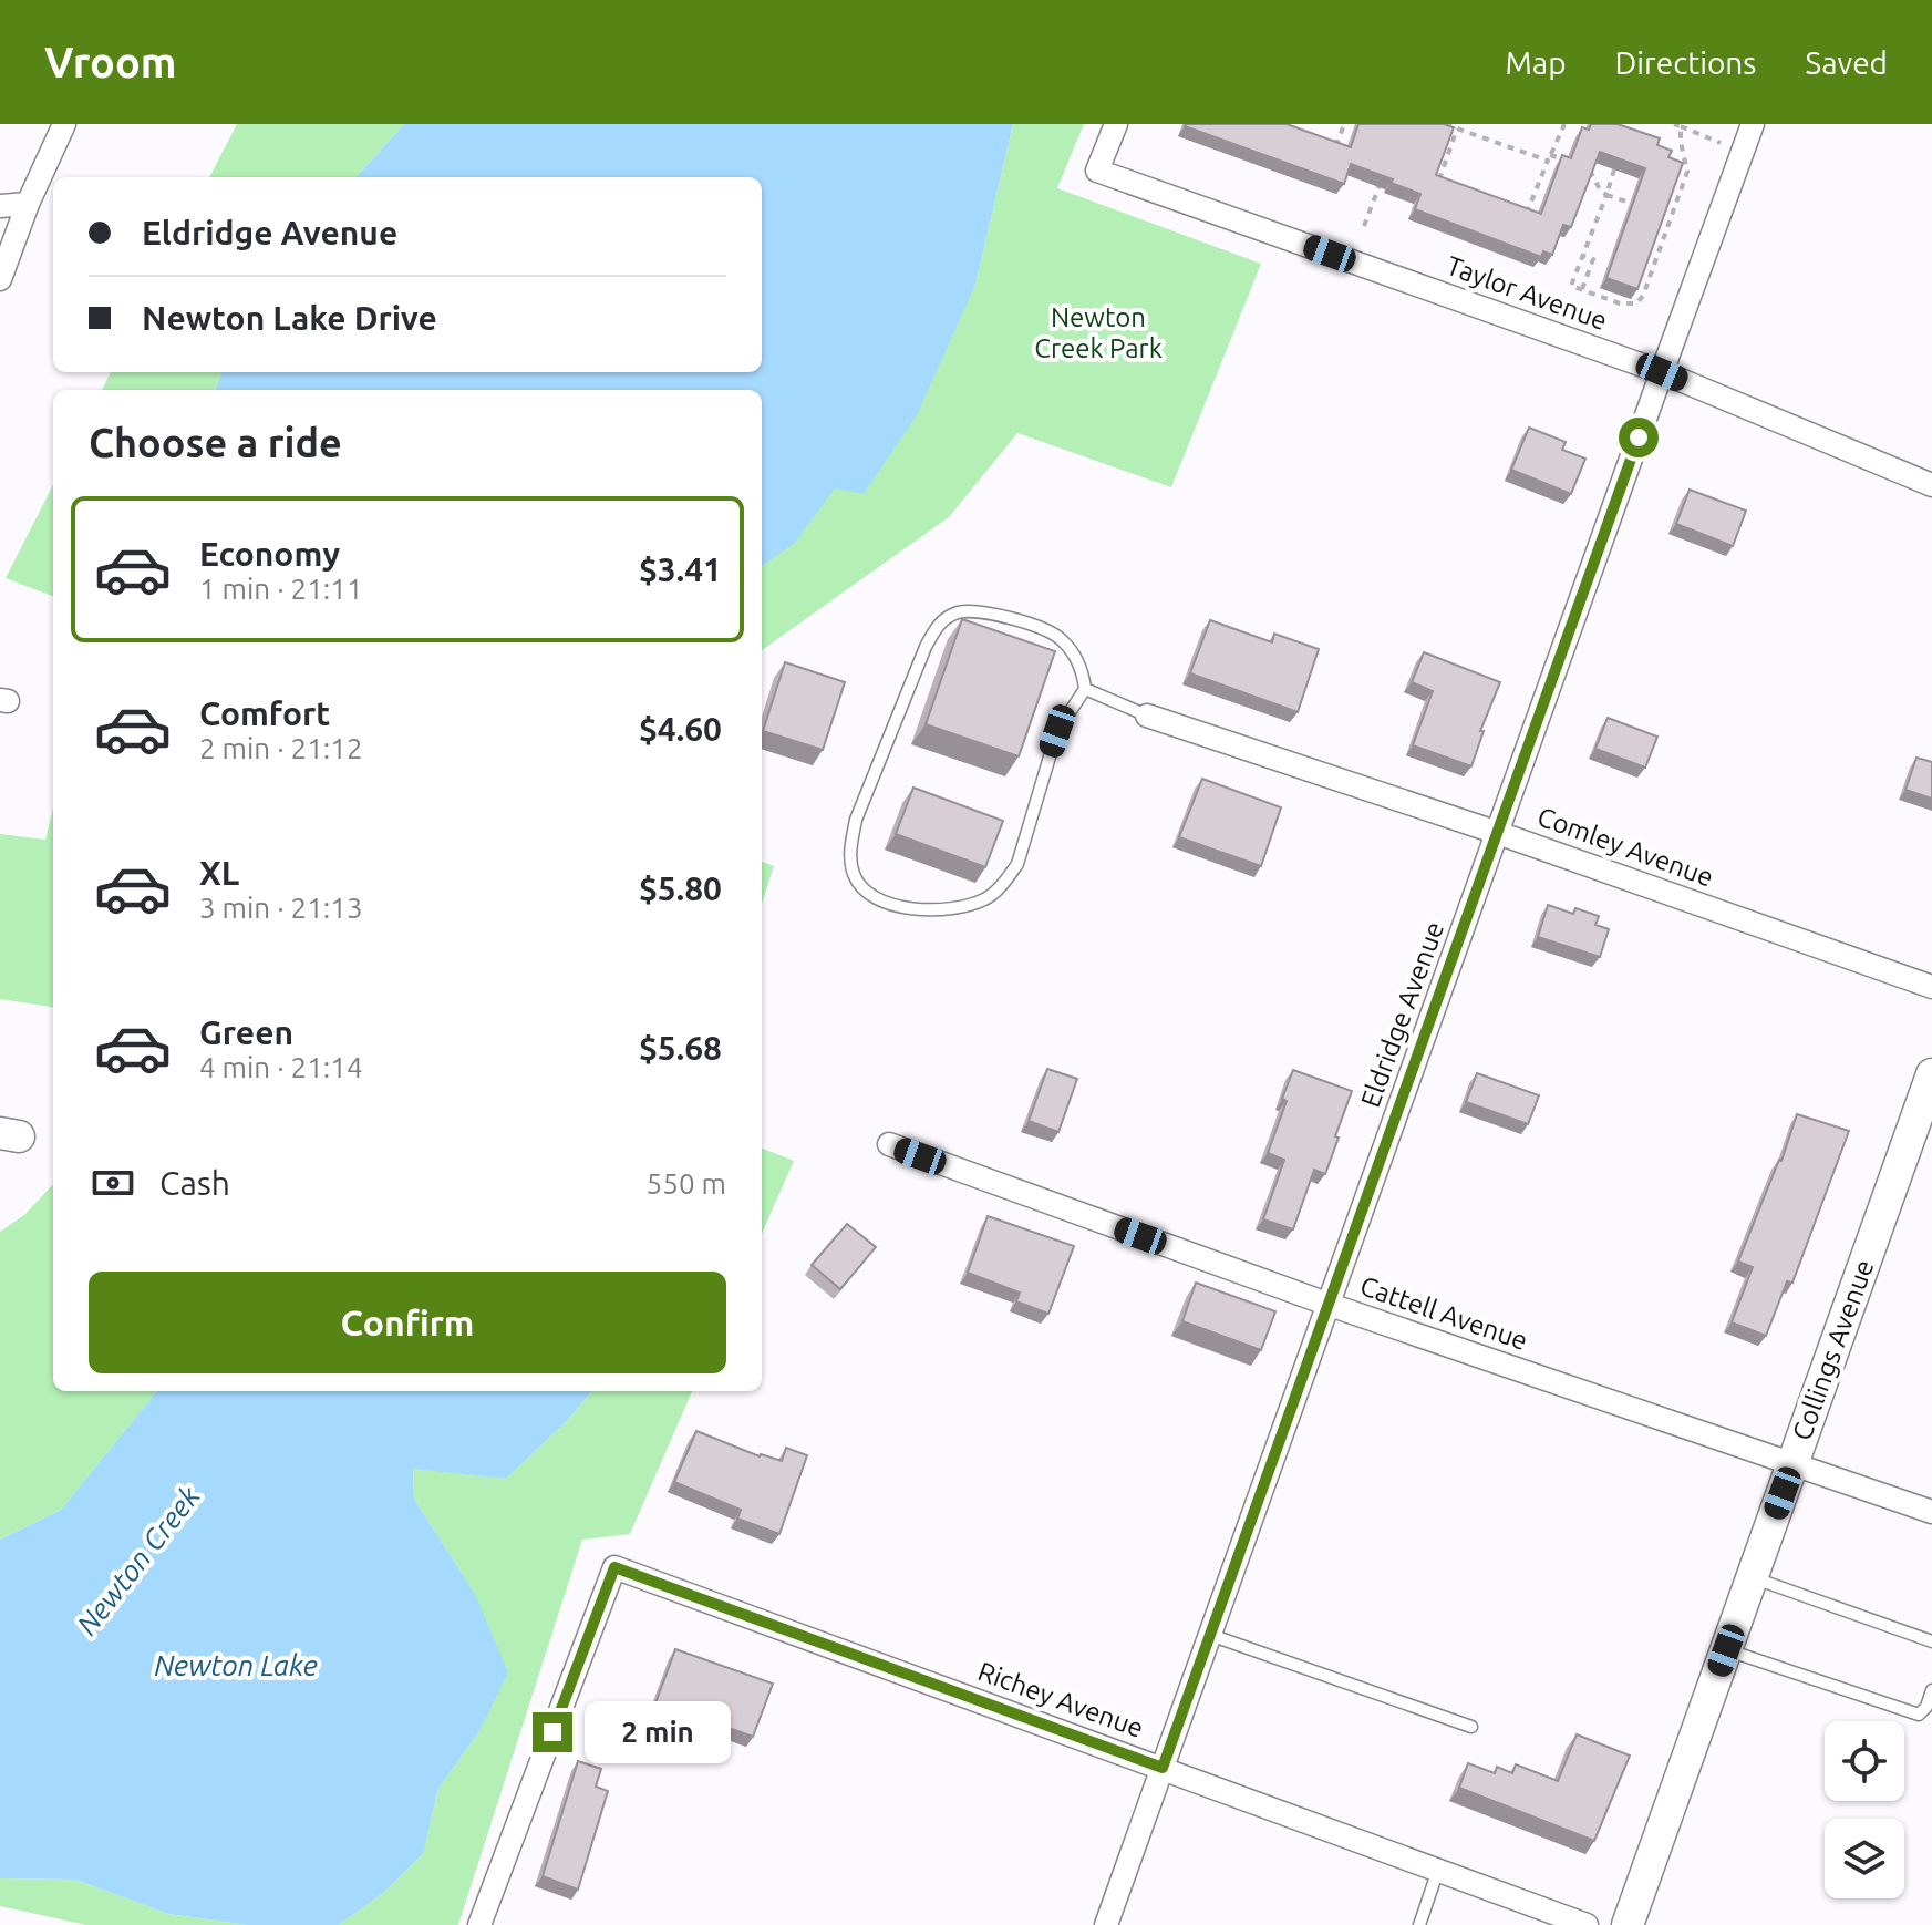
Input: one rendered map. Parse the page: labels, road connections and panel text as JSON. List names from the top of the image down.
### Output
{
  "streets": {
    "main road": ["Collings Avenue"],
    "street": [
      "Taylor Avenue",
      "Comley Avenue",
      "Eldridge Avenue",
      "Cattell Avenue",
      "Richey Avenue"
    ]
  },
  "crossings": [
    ["Taylor Avenue", "Eldridge Avenue"],
    ["Comley Avenue", "Eldridge Avenue"],
    ["Eldridge Avenue", "Cattell Avenue"],
    ["Eldridge Avenue", "Richey Avenue"],
    ["Cattell Avenue", "Collings Avenue"]
  ],
  "water": ["Newton Creek", "Newton Lake"],
  "parks": ["Newton Creek Park"],
  "page": {
    "header": "Vroom",
    "nav": ["Map", "Directions", "Saved"],
    "banner": ["Eldridge Avenue", "Newton Lake Drive"],
    "heading": "Choose a ride",
    "list": [
      {
        "name": "Economy",
        "note": "1 min · 21:11",
        "value": "$3.41"
      },
      {
        "name": "Comfort",
        "note": "2 min · 21:12",
        "value": "$4.60"
      },
      {
        "name": "XL",
        "note": "3 min · 21:13",
        "value": "$5.80"
      },
      {
        "name": "Green",
        "note": "4 min · 21:14",
        "value": "$5.68"
      }
    ],
    "pay": ["Cash", "550 m"],
    "buttons": "Confirm",
    "bubble": "2 min"
  }
}
